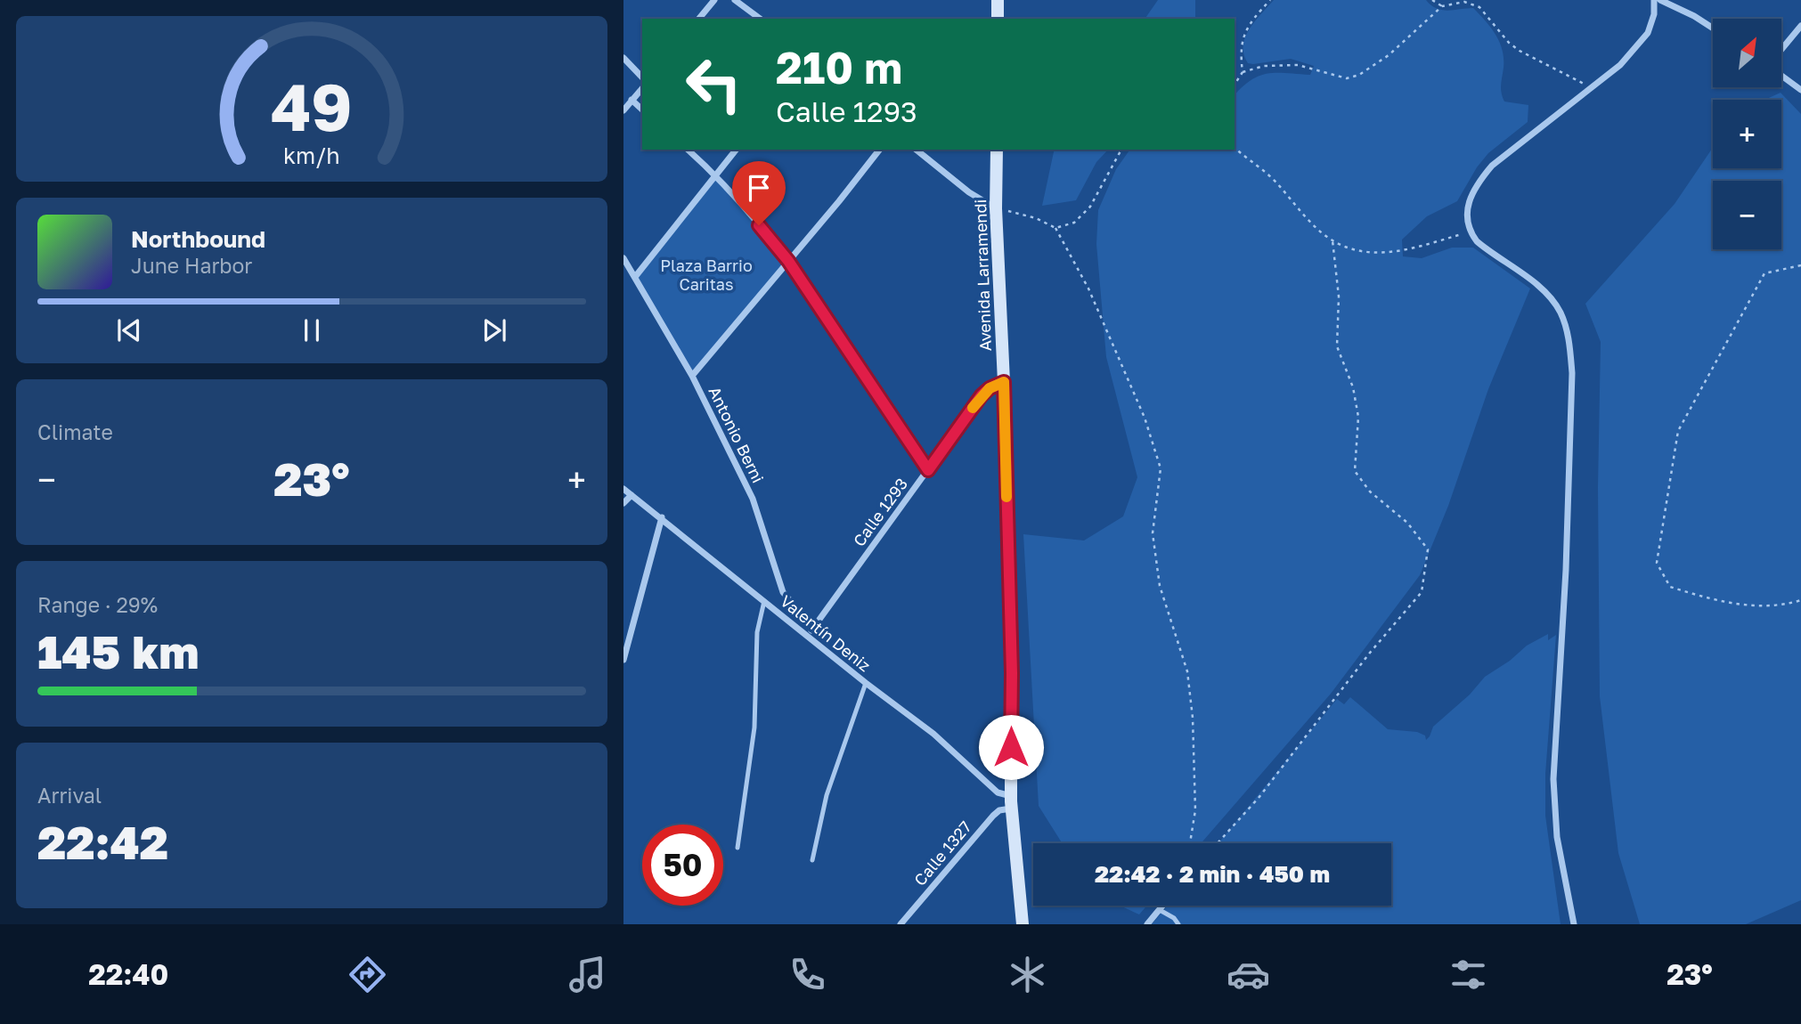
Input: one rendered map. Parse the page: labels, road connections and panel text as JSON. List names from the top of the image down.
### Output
{
  "streets": {
    "main road": ["Avenida Larramendi"],
    "street": [
      "Antonio Berni",
      "Calle 1293",
      "Valentín Deniz",
      "Calle 1327"
    ]
  },
  "crossings": [
    ["Avenida Larramendi", "Calle 1293"],
    ["Avenida Larramendi", "Valentín Deniz"],
    ["Avenida Larramendi", "Calle 1327"],
    ["Antonio Berni", "Calle 1293"],
    ["Calle 1293", "Valentín Deniz"],
    ["Valentín Deniz", "Calle 1327"]
  ],
  "parks": ["Plaza Barrio Caritas"],
  "north": "top right",
  "page": {
    "map_buttons": ["+", "−"],
    "turn": ["210 m", "Calle 1293"],
    "song": ["Northbound", "June Harbor"],
    "tile": [
      "Climate",
      ["Range · 29%", "145 km"],
      ["Arrival", "22:42"]
    ],
    "heat": ["−", "23°", "+"],
    "limit": "50",
    "trip": "22:42 · 2 min · 450 m",
    "tabs": ["22:40", "23°"],
    "gauge": ["49", "km/h"]
  }
}
